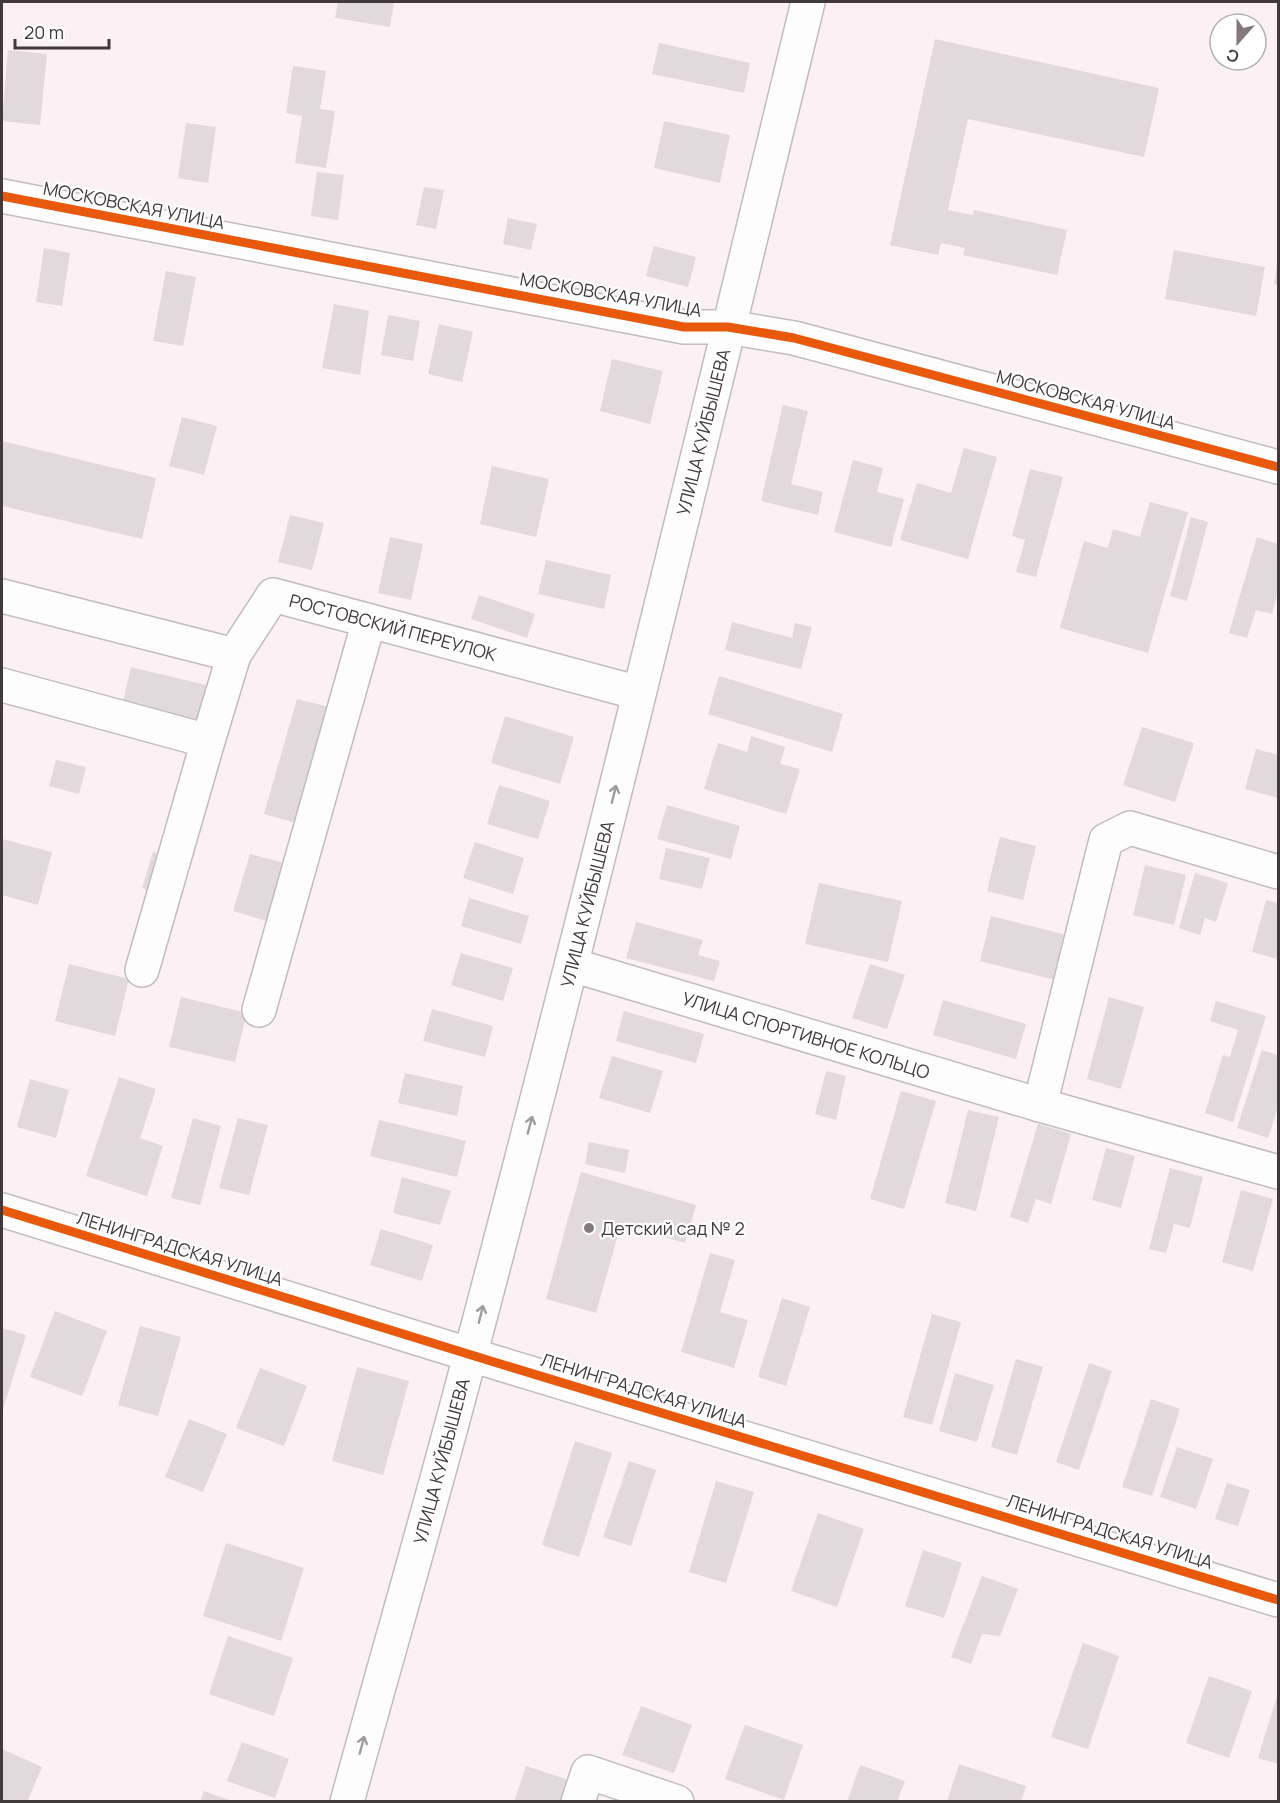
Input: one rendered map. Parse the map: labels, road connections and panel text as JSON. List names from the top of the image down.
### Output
{
  "streets": {
    "street": [
      "МОСКОВСКАЯ УЛИЦА",
      "УЛИЦА КУЙБЫШЕВА",
      "РОСТОВСКИЙ ПЕРЕУЛОК",
      "УЛИЦА СПОРТИВНОЕ КОЛЬЦО",
      "ЛЕНИНГРАДСКАЯ УЛИЦА"
    ]
  },
  "crossings": [
    ["МОСКОВСКАЯ УЛИЦА", "УЛИЦА КУЙБЫШЕВА"],
    ["УЛИЦА КУЙБЫШЕВА", "РОСТОВСКИЙ ПЕРЕУЛОК"],
    ["УЛИЦА КУЙБЫШЕВА", "УЛИЦА СПОРТИВНОЕ КОЛЬЦО"],
    ["УЛИЦА КУЙБЫШЕВА", "ЛЕНИНГРАДСКАЯ УЛИЦА"]
  ],
  "places": ["Детский сад № 2"],
  "scale_bar": "20 m",
  "north": "bottom"
}
